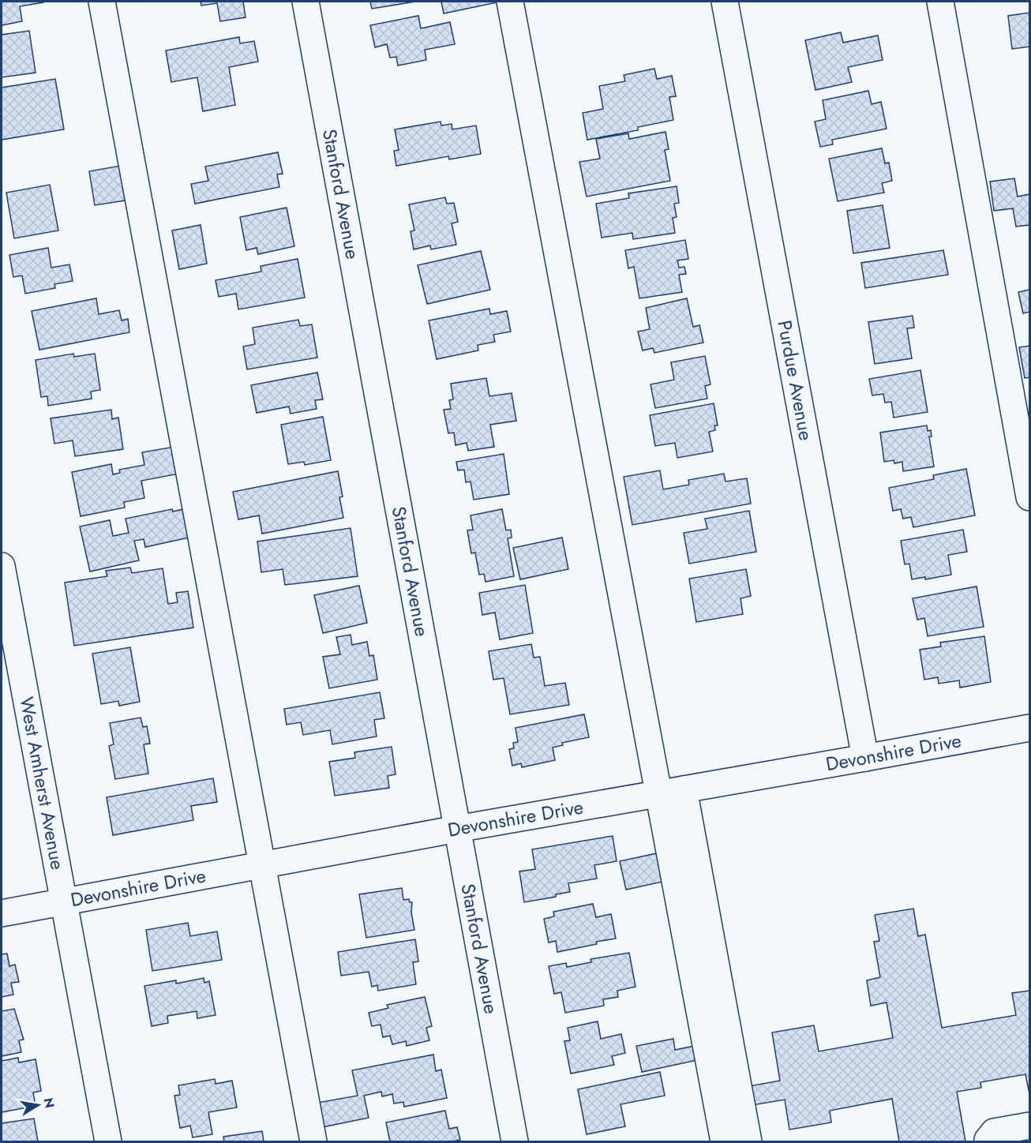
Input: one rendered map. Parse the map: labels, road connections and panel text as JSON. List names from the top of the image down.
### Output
{
  "streets": {
    "street": [
      "Stanford Avenue",
      "Purdue Avenue",
      "Devonshire Drive",
      "West Amherst Avenue"
    ]
  },
  "crossings": [
    ["Stanford Avenue", "Devonshire Drive"],
    ["Purdue Avenue", "Devonshire Drive"],
    ["Devonshire Drive", "West Amherst Avenue"]
  ],
  "north": "right"
}
